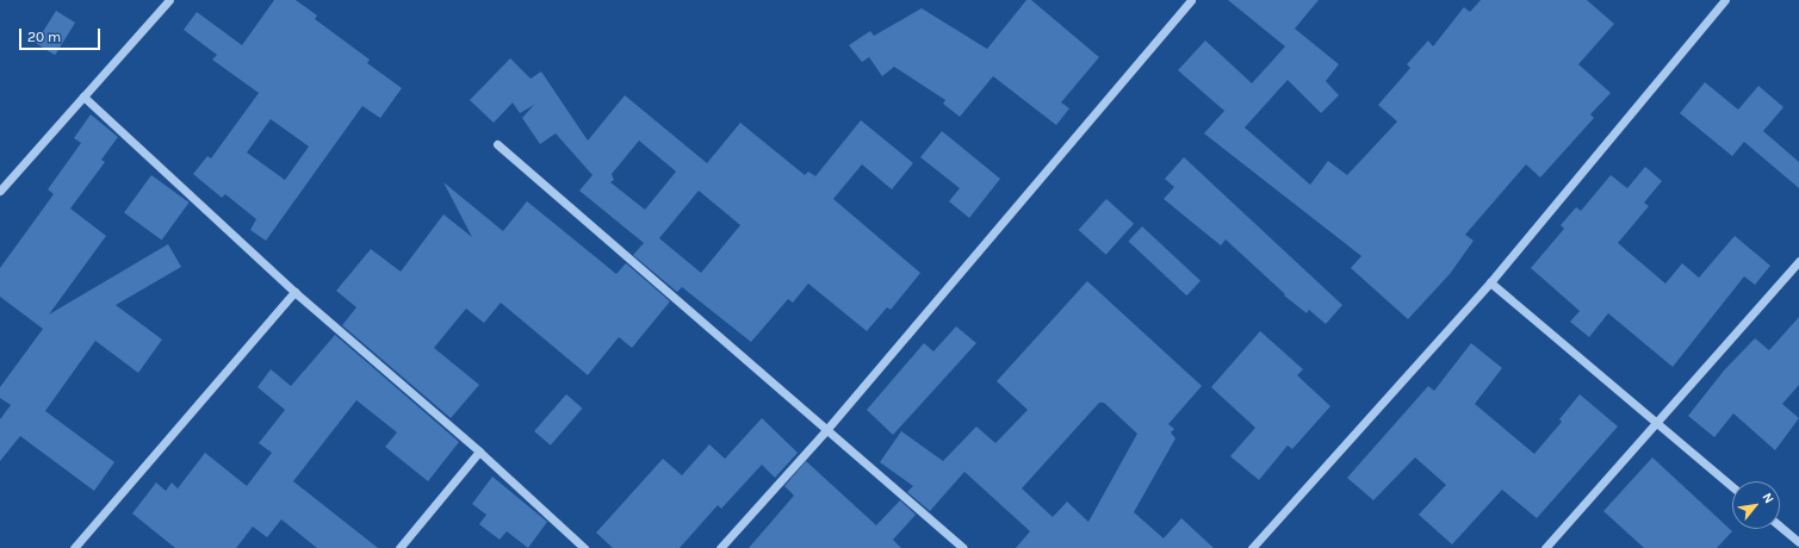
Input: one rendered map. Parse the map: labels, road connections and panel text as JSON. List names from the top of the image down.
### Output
{
  "scale_bar": "20 m",
  "north": "top right"
}
